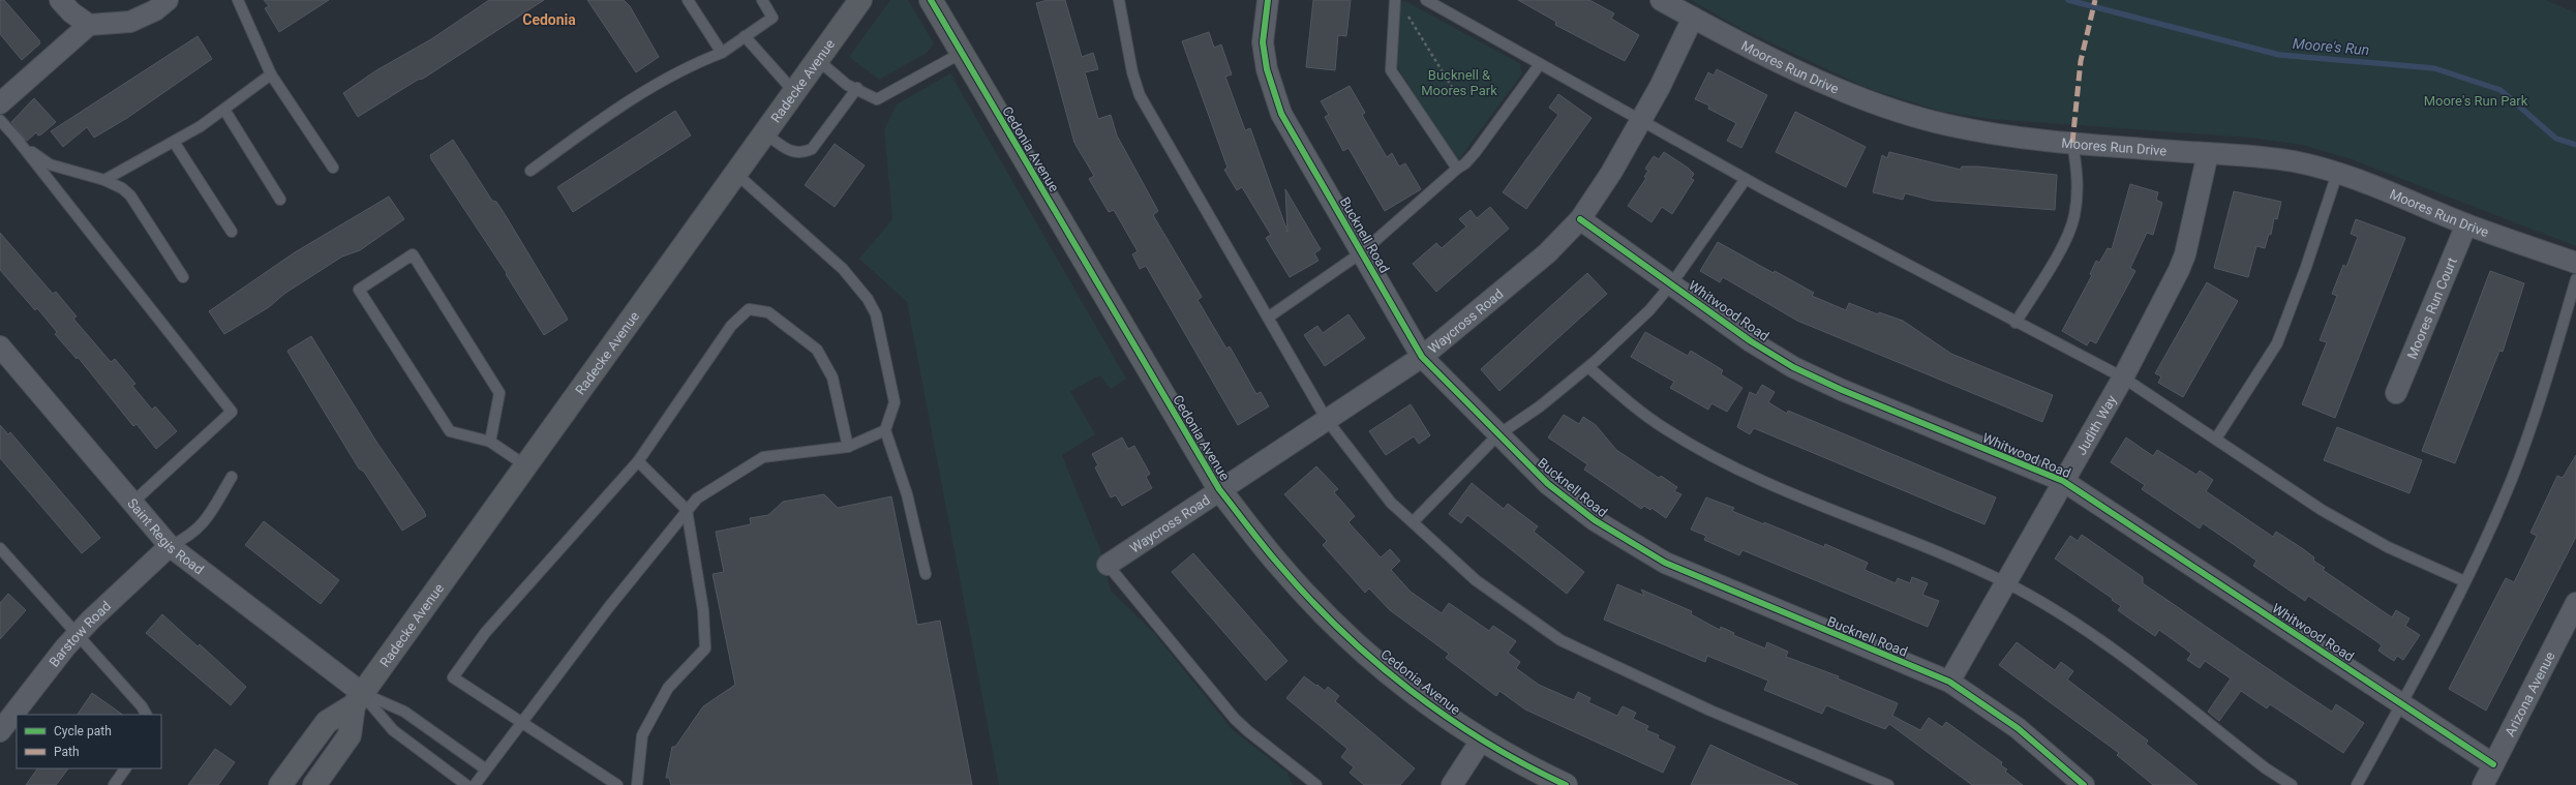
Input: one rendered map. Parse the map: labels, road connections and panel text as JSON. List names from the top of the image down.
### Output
{
  "streets": {
    "street": [
      "Moores Run Drive",
      "Radecke Avenue",
      "Cedonia Avenue",
      "Bucknell Road",
      "Moores Run Court",
      "Whitwood Road",
      "Waycross Road",
      "Judith Way",
      "Saint Regis Road",
      "Barstow Road",
      "Arizona Avenue"
    ]
  },
  "crossings": [
    ["Moores Run Drive", "Moores Run Court"],
    ["Moores Run Drive", "Waycross Road"],
    ["Moores Run Drive", "Judith Way"],
    ["Radecke Avenue", "Saint Regis Road"],
    ["Cedonia Avenue", "Waycross Road"],
    ["Bucknell Road", "Waycross Road"],
    ["Bucknell Road", "Judith Way"],
    ["Whitwood Road", "Waycross Road"],
    ["Whitwood Road", "Judith Way"],
    ["Whitwood Road", "Arizona Avenue"],
    ["Saint Regis Road", "Barstow Road"]
  ],
  "districts": ["Cedonia"],
  "water": ["Moore's Run"],
  "parks": ["Bucknell & Moores Park", "Moore's Run Park"],
  "legend": ["Cycle path", "Path"]
}
